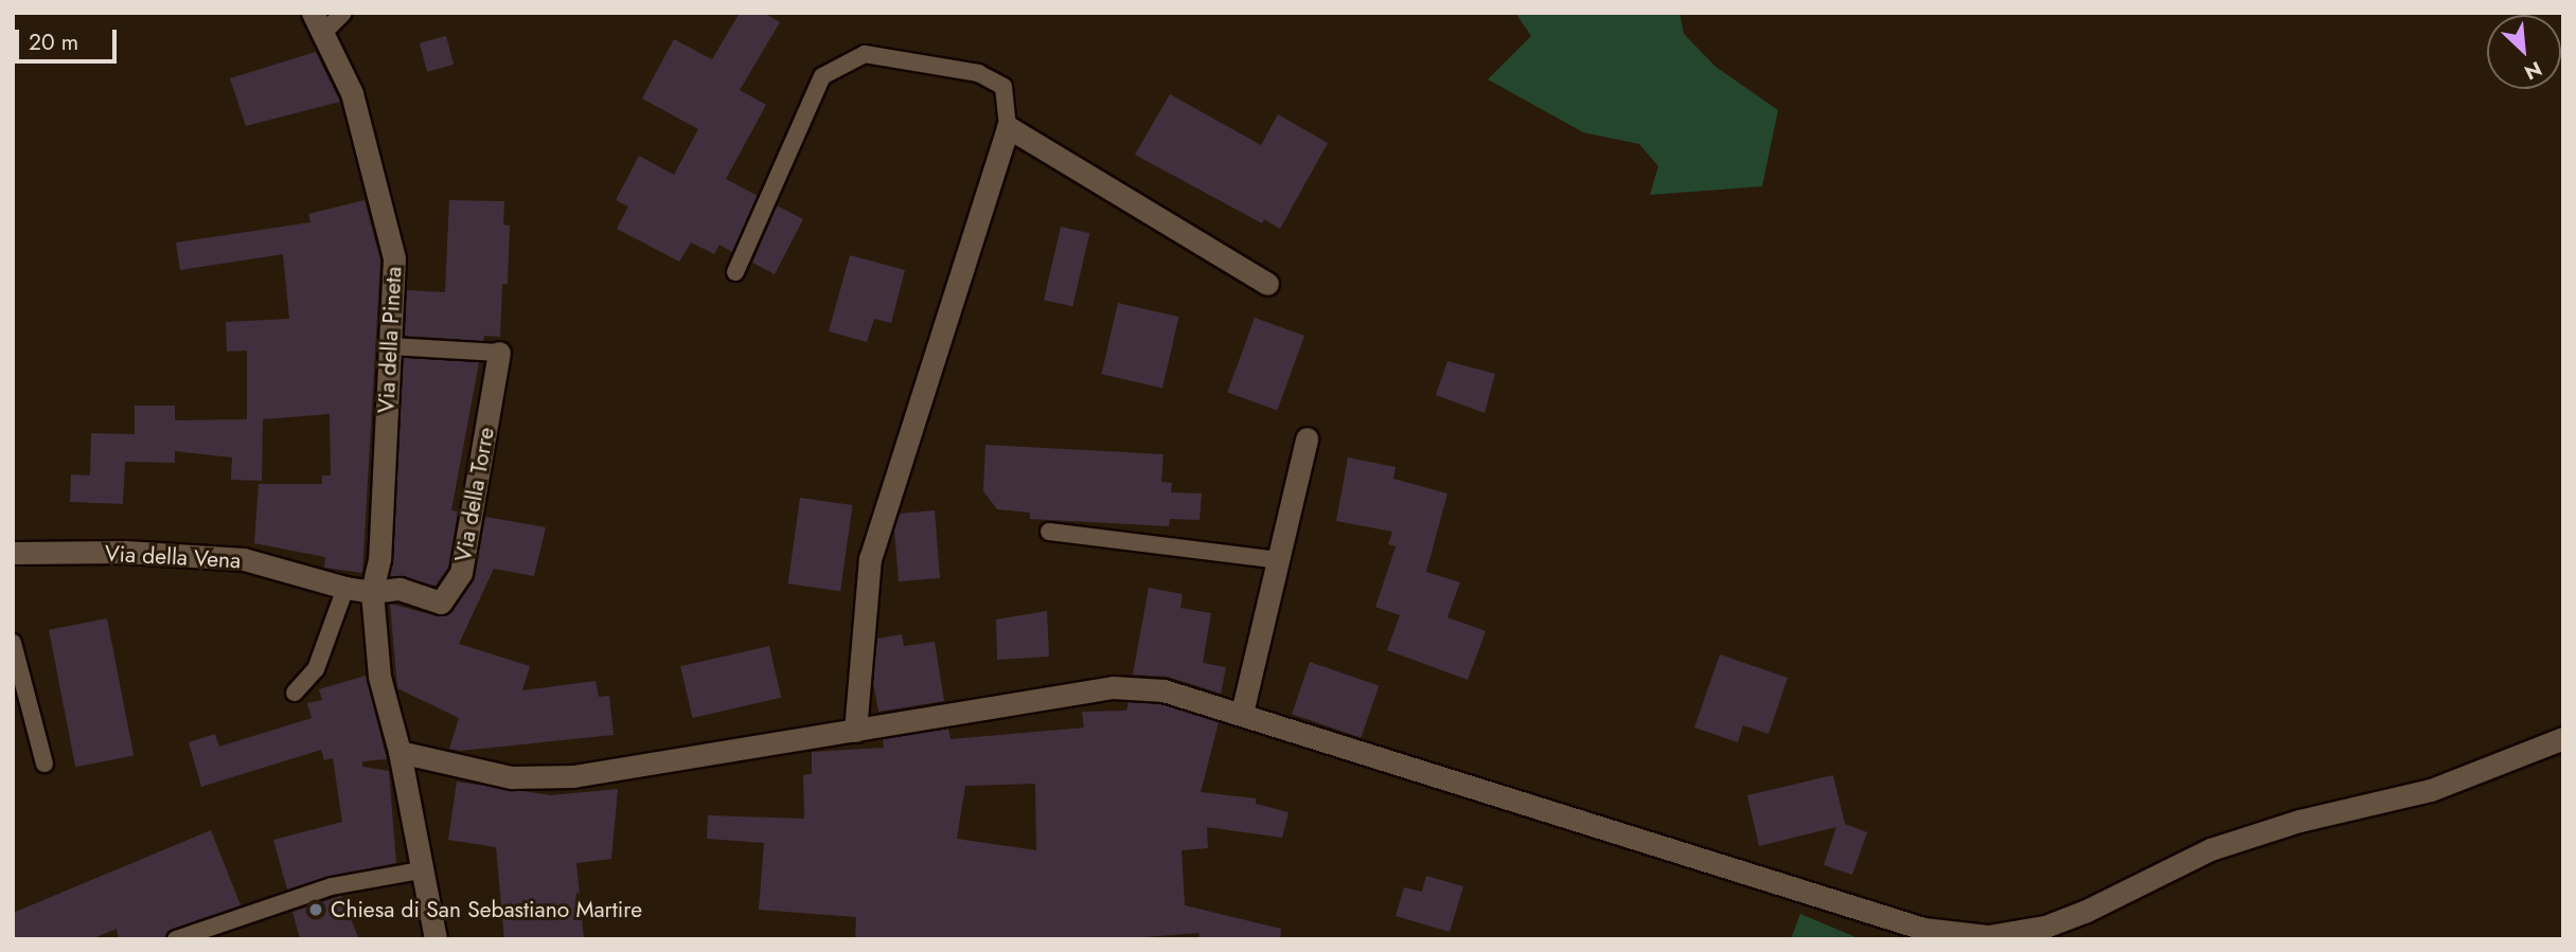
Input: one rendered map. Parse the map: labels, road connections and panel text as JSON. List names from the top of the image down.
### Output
{
  "streets": {
    "street": ["Via della Pineta", "Via della Torre", "Via della Vena"]
  },
  "crossings": [
    ["Via della Pineta", "Via della Torre"],
    ["Via della Pineta", "Via della Vena"],
    ["Via della Torre", "Via della Vena"]
  ],
  "places": ["Chiesa di San Sebastiano Martire"],
  "scale_bar": "20 m",
  "north": "bottom right"
}
